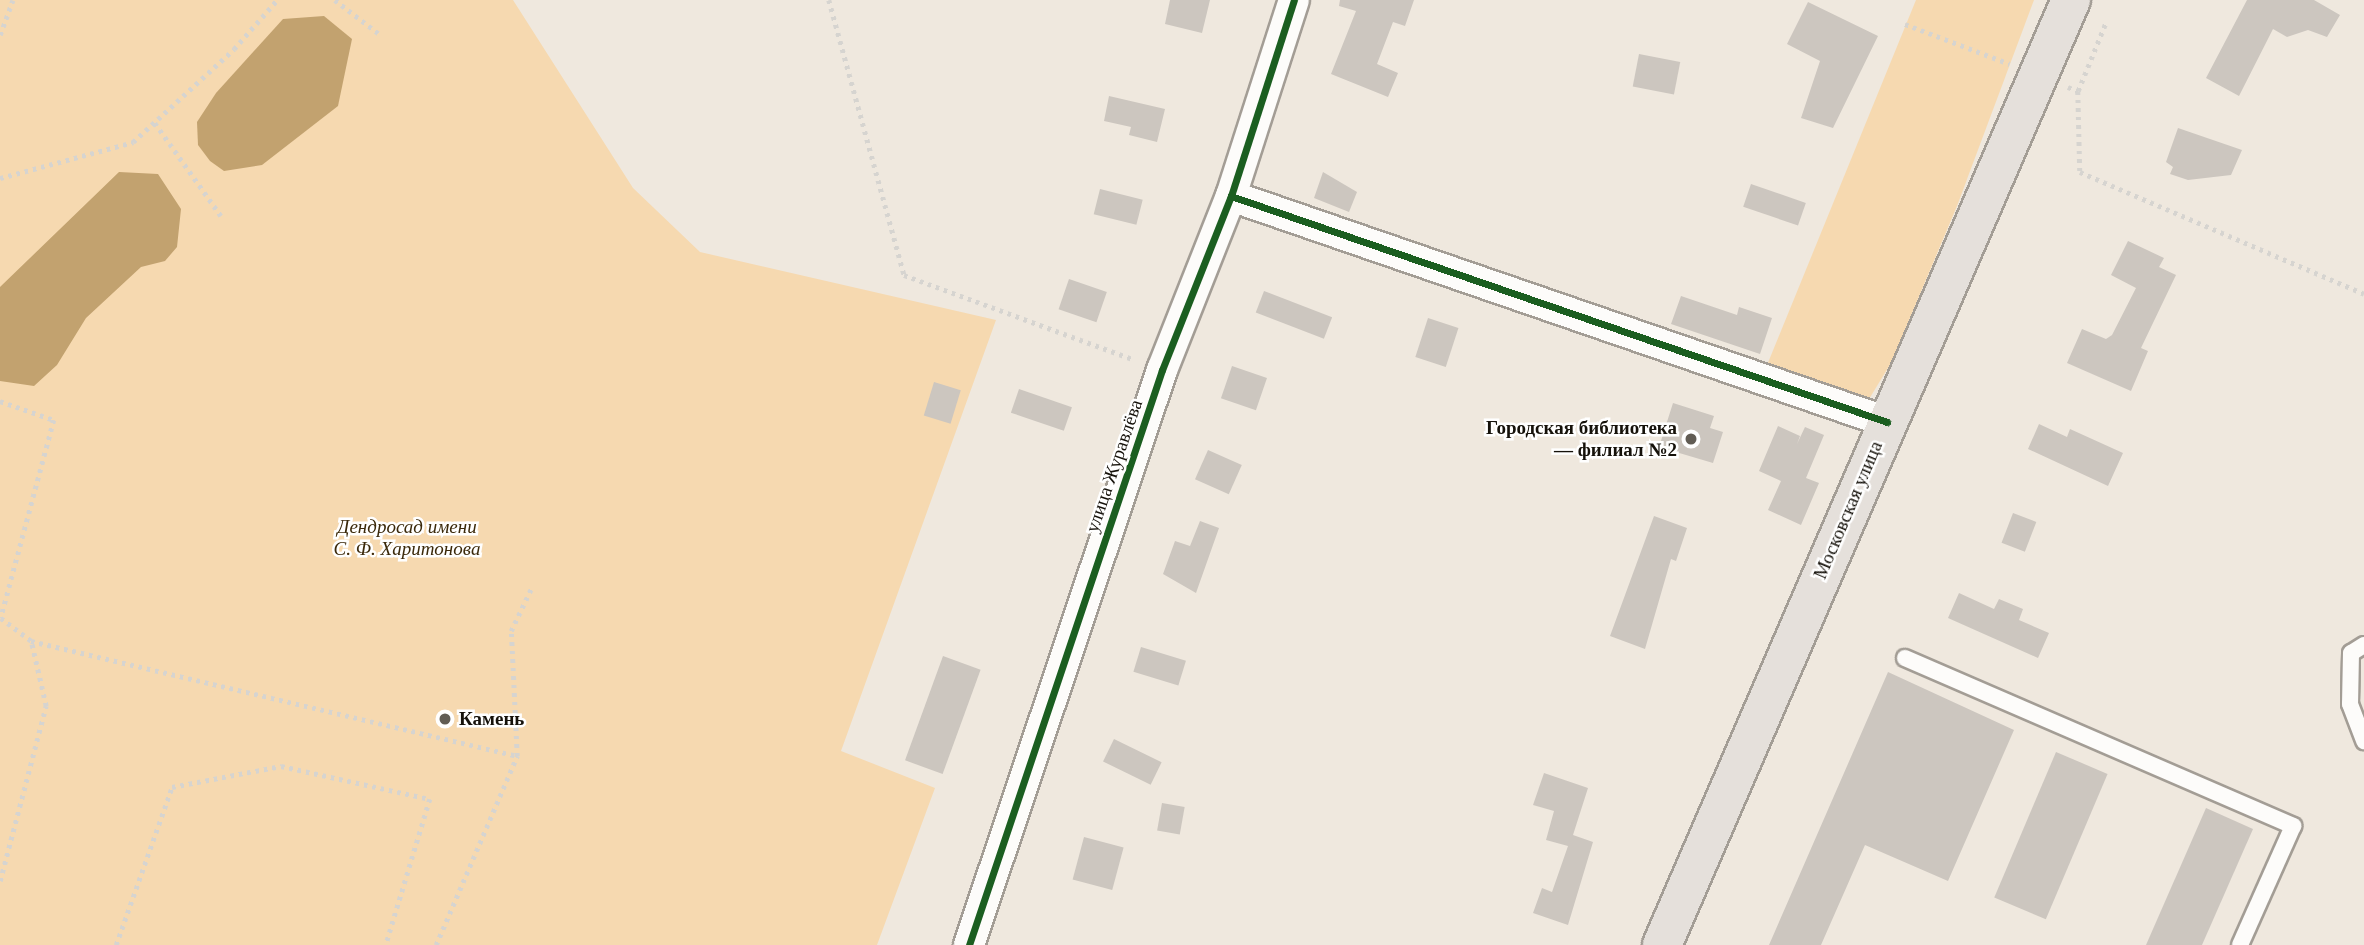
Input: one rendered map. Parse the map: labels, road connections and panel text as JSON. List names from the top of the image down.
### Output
{
  "streets": {
    "main road": ["Московская улица"],
    "street": ["улица Журавлёва"]
  },
  "parks": ["Дендросад имени С. Ф. Харитонова"],
  "places": ["Городская библиотека — филиал №2", "Камень"]
}
